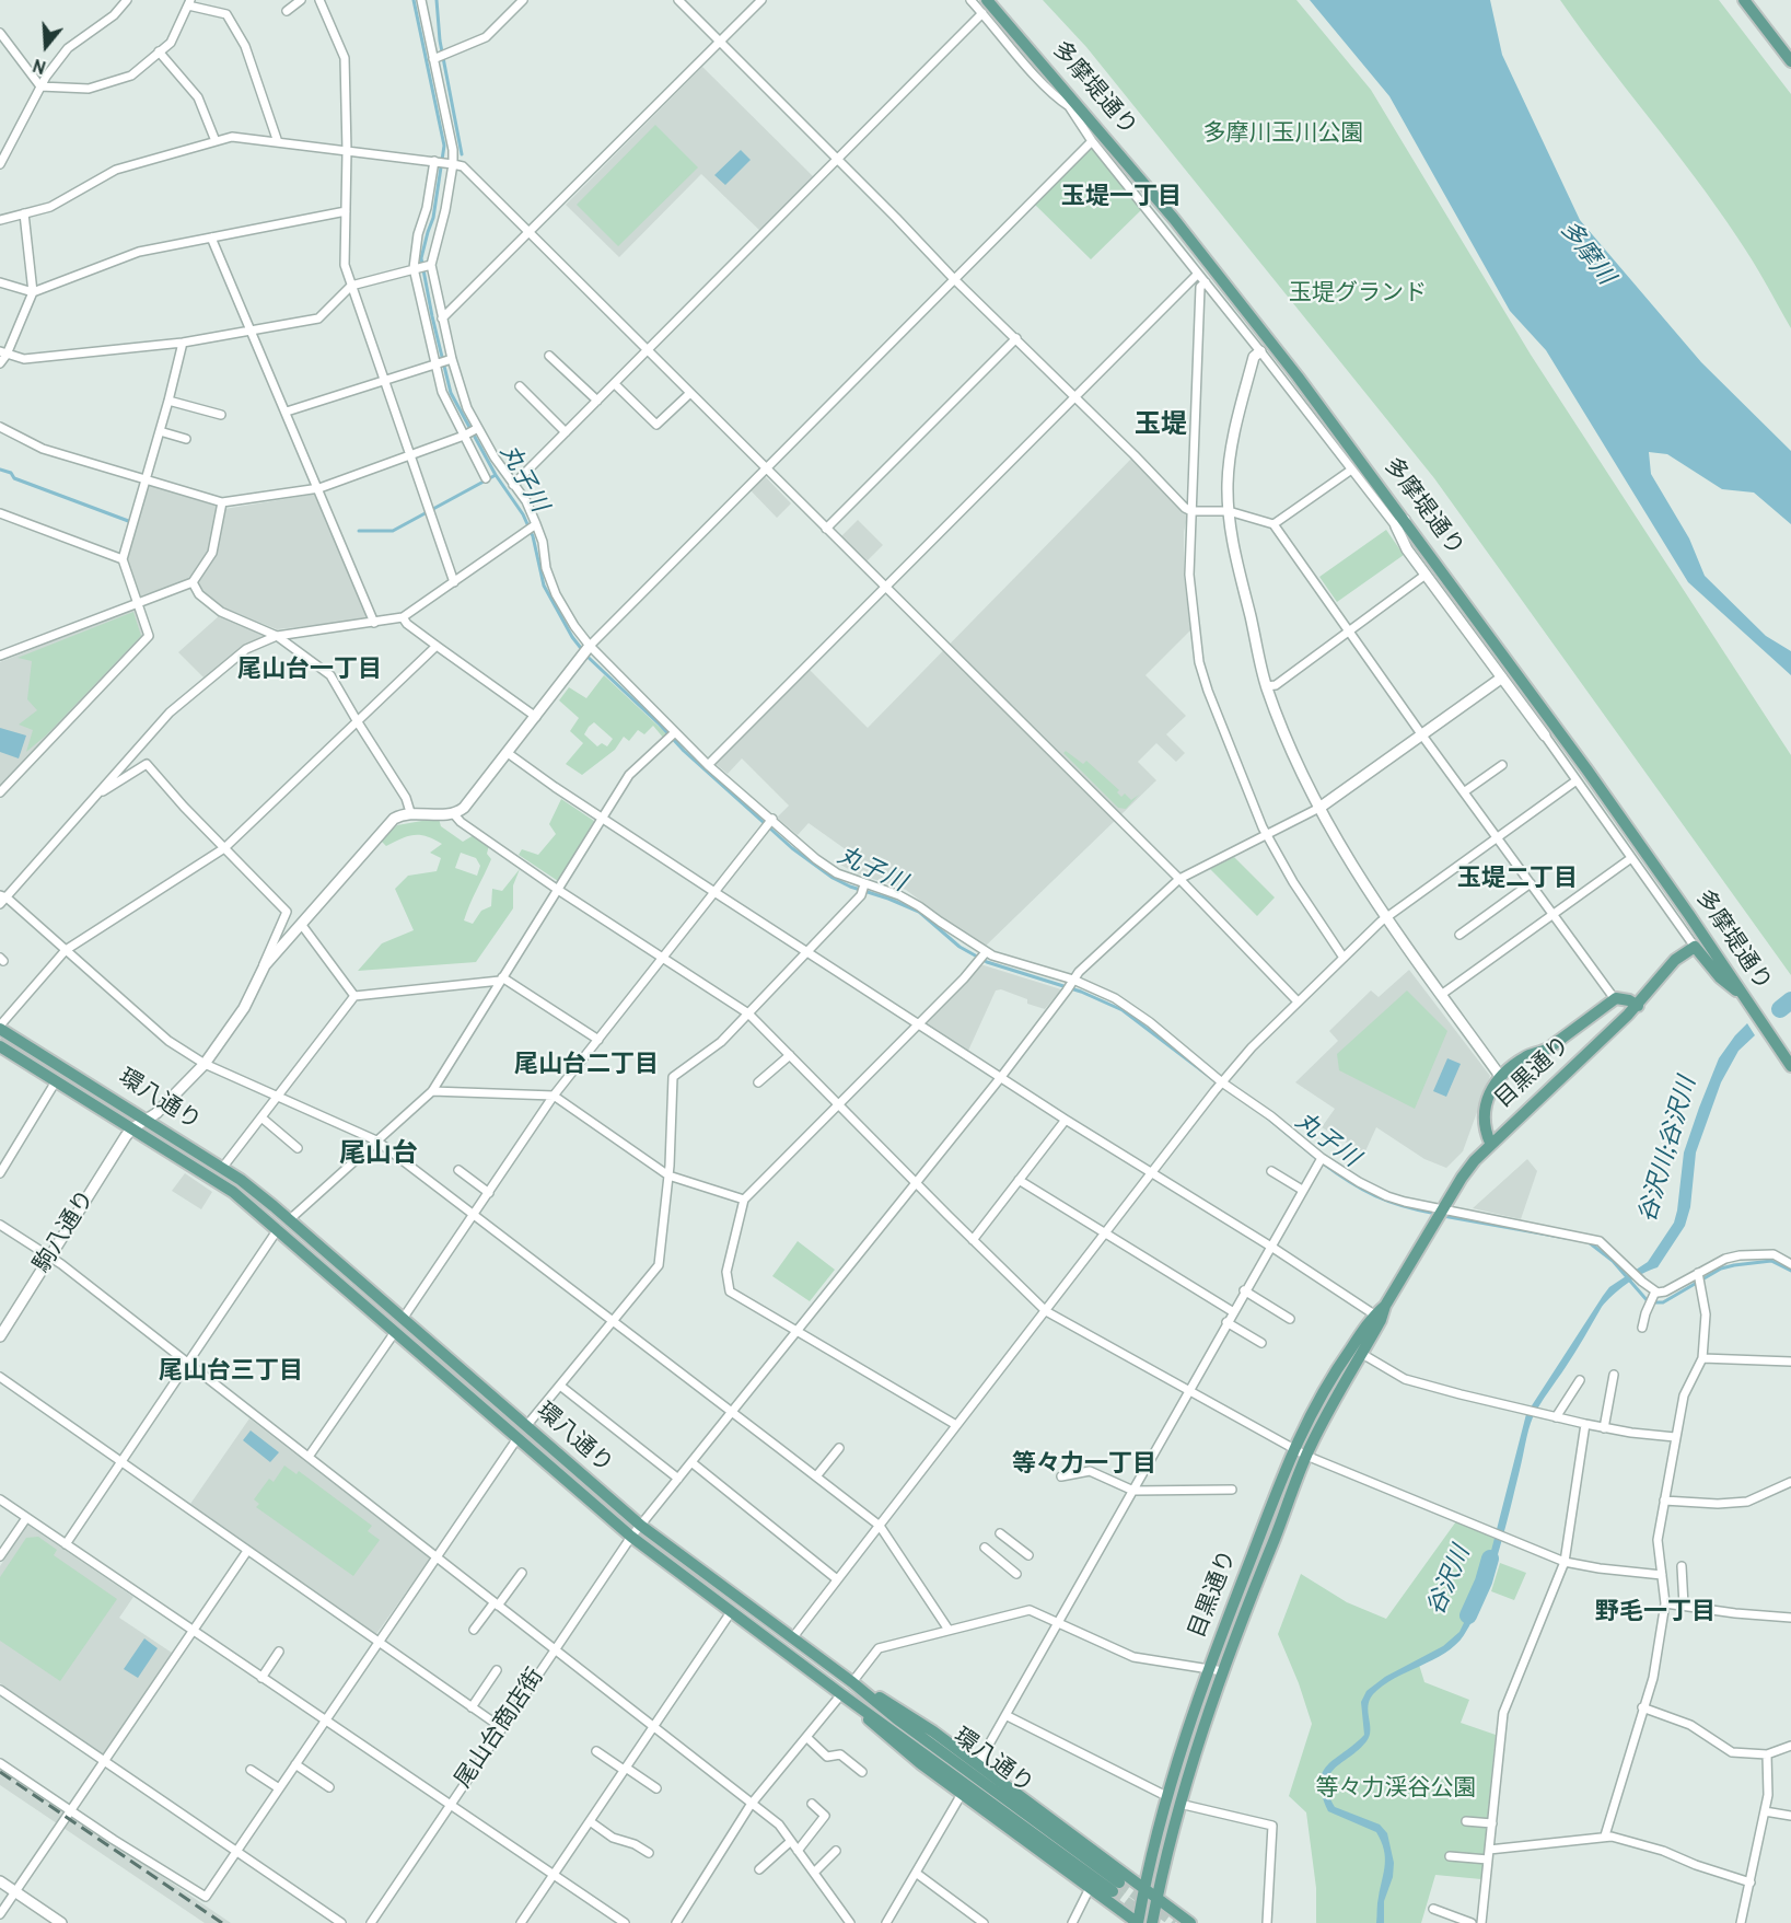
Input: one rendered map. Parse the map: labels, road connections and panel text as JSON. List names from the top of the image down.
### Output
{
  "streets": {
    "main road": ["多摩堤通り", "目黒通り", "環八通り"],
    "street": ["駒八通り", "尾山台商店街"]
  },
  "crossings": [
    ["環八通り", "駒八通り"],
    ["環八通り", "尾山台商店街"]
  ],
  "districts": [
    "玉堤一丁目",
    "玉堤",
    "尾山台一丁目",
    "玉堤二丁目",
    "尾山台二丁目",
    "尾山台",
    "尾山台三丁目",
    "等々力一丁目",
    "野毛一丁目"
  ],
  "water": [
    "多摩川",
    "丸子川",
    "谷沢川;谷沢川",
    "谷沢川"
  ],
  "parks": ["多摩川玉川公園", "玉堤グランド", "等々力渓谷公園"],
  "north": "bottom"
}
